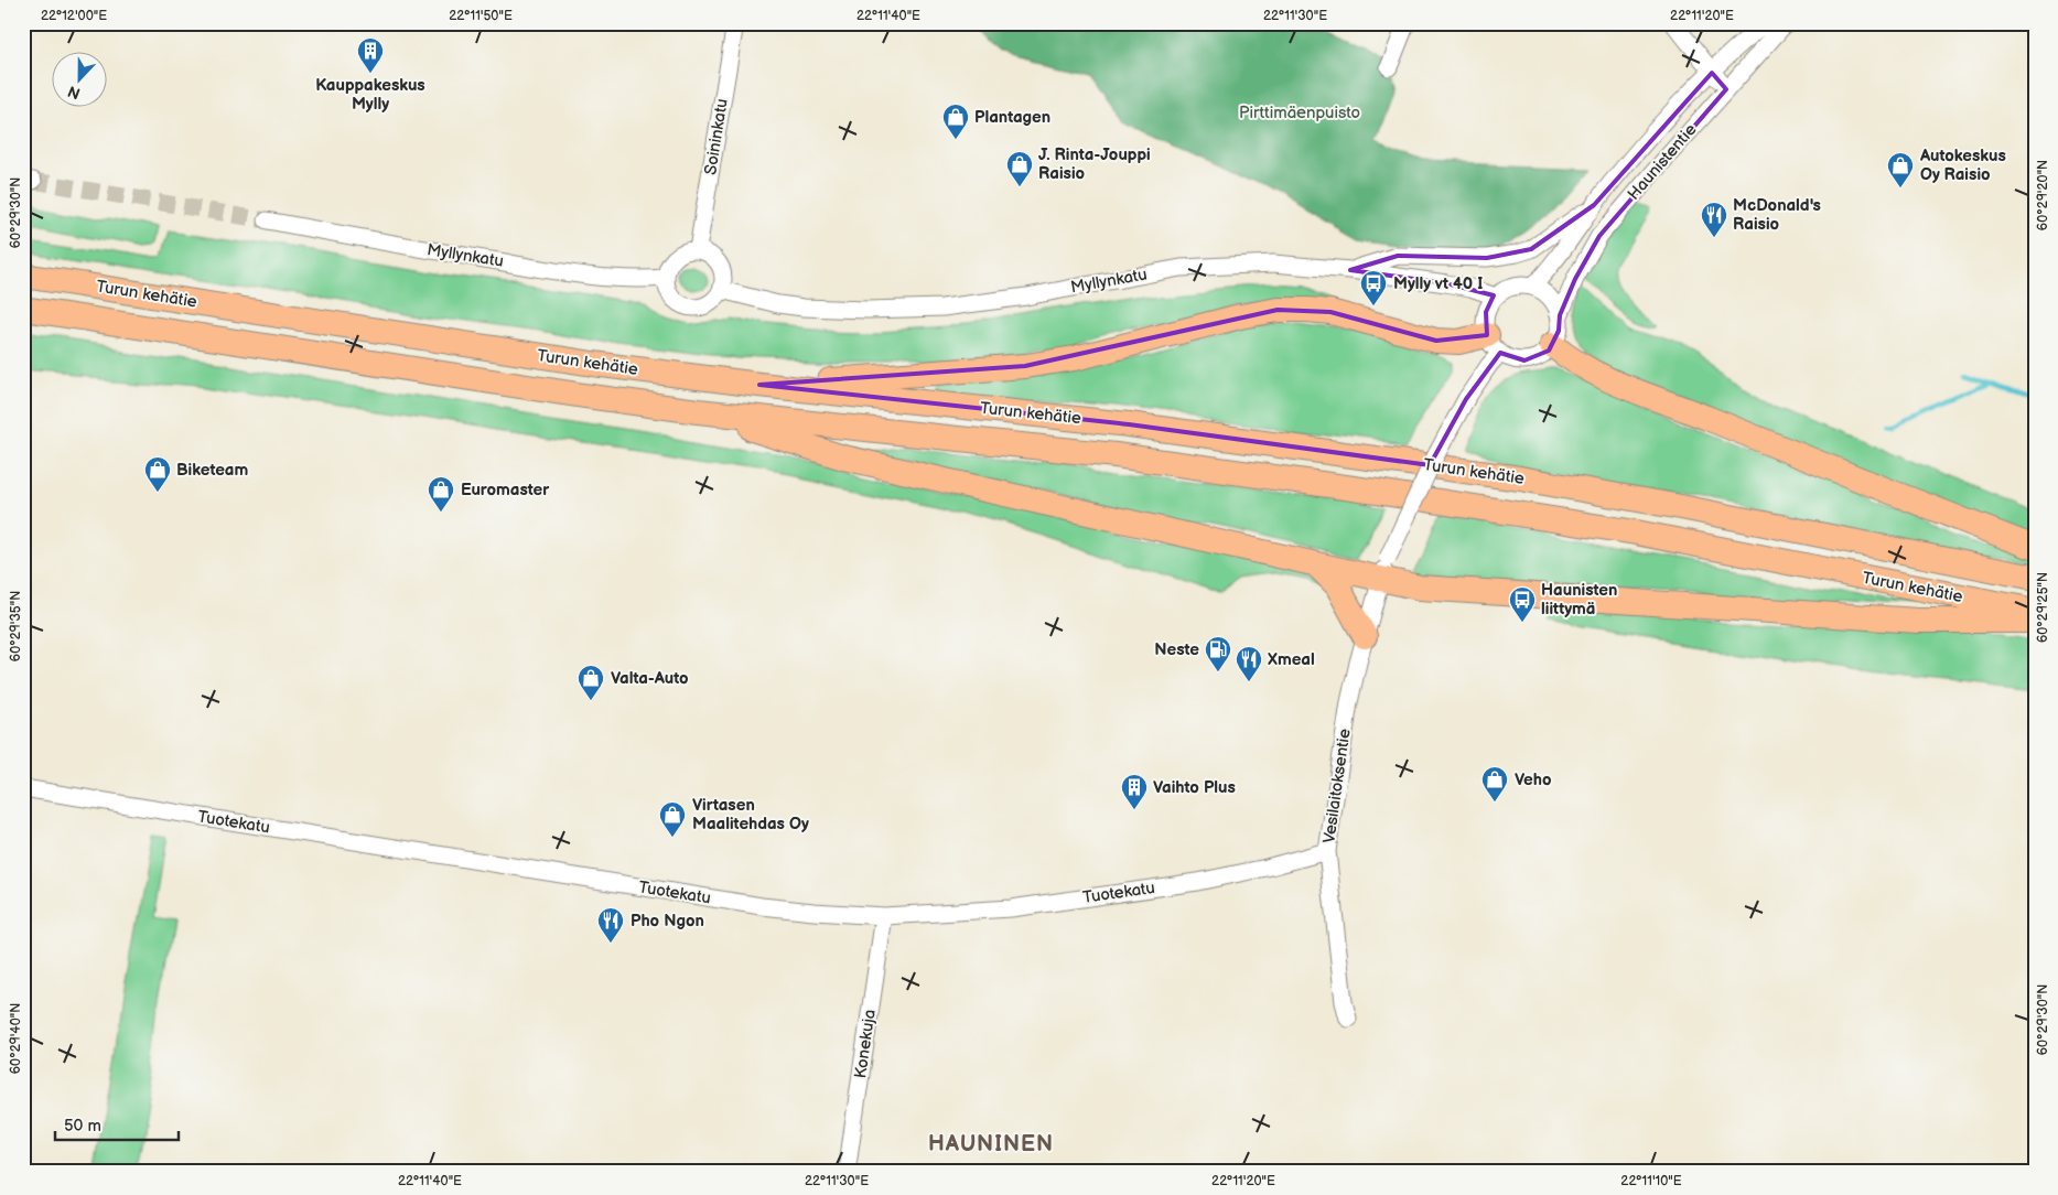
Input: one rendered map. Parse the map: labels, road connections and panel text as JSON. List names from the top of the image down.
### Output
{
  "streets": {
    "highway": ["Turun kehätie"],
    "street": [
      "Soininkatu",
      "Haunistentie",
      "Myllynkatu",
      "Vesilaitoksentie",
      "Tuotekatu",
      "Konekuja"
    ]
  },
  "crossings": [
    ["Soininkatu", "Myllynkatu"],
    ["Haunistentie", "Myllynkatu"],
    ["Vesilaitoksentie", "Tuotekatu"],
    ["Tuotekatu", "Konekuja"]
  ],
  "districts": ["HAUNINEN"],
  "parks": ["Pirttimäenpuisto"],
  "places": {
    "building": ["Kauppakeskus Mylly", "Vaihto Plus"],
    "shop": [
      "Plantagen",
      "J. Rinta-Jouppi Raisio",
      "Autokeskus Oy Raisio",
      "Biketeam",
      "Euromaster",
      "Valta-Auto",
      "Veho",
      "Virtasen Maalitehdas Oy"
    ],
    "restaurant": ["McDonald's Raisio", "Xmeal", "Pho Ngon"],
    "bus stop": ["Mylly vt 40 I", "Haunisten liittymä"],
    "fuel station": ["Neste"]
  },
  "scale_bar": "50 m",
  "north": "bottom",
  "coordinates": [
    "22°12'00\"E",
    "22°11'50\"E",
    "22°11'40\"E",
    "22°11'30\"E",
    "22°11'20\"E",
    "60°29'20\"N",
    "60°29'30\"N",
    "60°29'25\"N",
    "60°29'35\"N",
    "60°29'40\"N",
    "22°11'10\"E"
  ]
}
